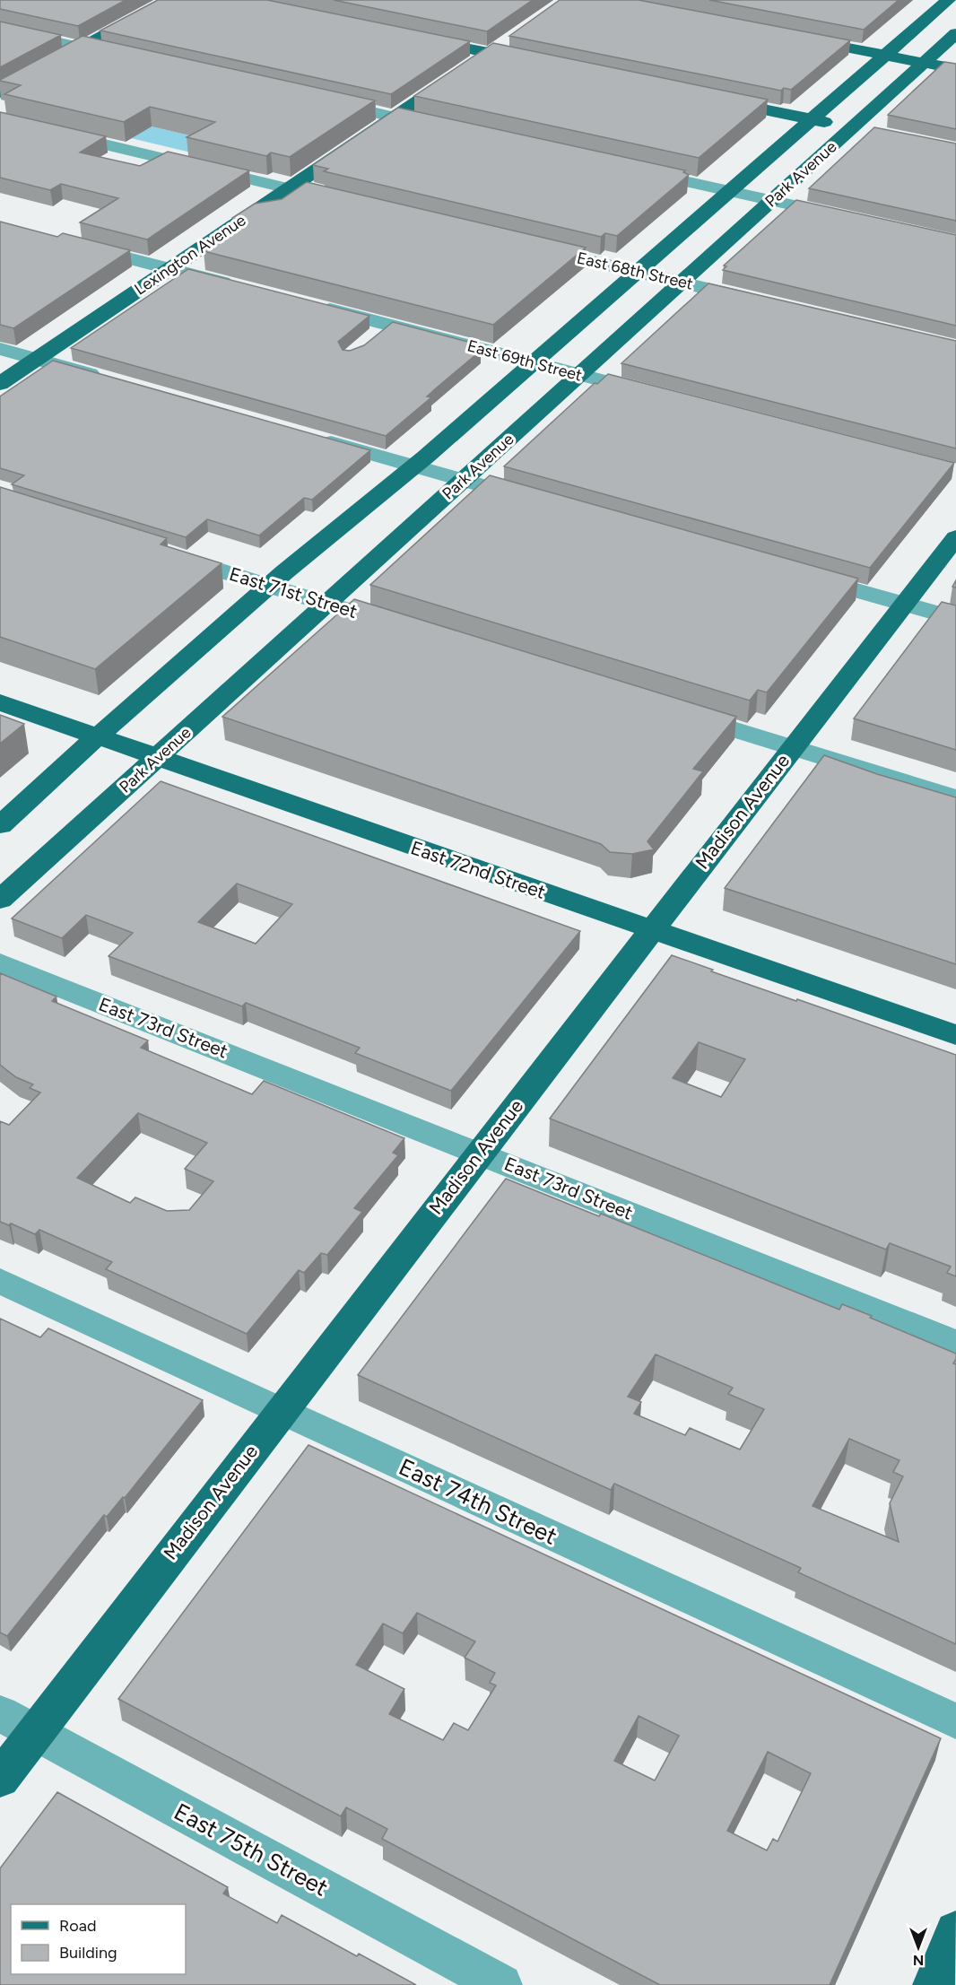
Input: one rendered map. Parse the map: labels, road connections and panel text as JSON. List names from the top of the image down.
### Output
{
  "streets": {
    "main road": [
      "Park Avenue",
      "Lexington Avenue",
      "Madison Avenue",
      "East 72nd Street"
    ],
    "street": [
      "East 68th Street",
      "East 69th Street",
      "East 71st Street",
      "East 73rd Street",
      "East 74th Street",
      "East 75th Street"
    ]
  },
  "crossings": [
    ["Park Avenue", "East 68th Street"],
    ["Park Avenue", "East 69th Street"],
    ["Park Avenue", "East 71st Street"],
    ["Park Avenue", "East 72nd Street"],
    ["Madison Avenue", "East 72nd Street"],
    ["Madison Avenue", "East 73rd Street"],
    ["Madison Avenue", "East 74th Street"],
    ["Madison Avenue", "East 75th Street"]
  ],
  "legend": ["Road", "Building"],
  "north": "bottom"
}
